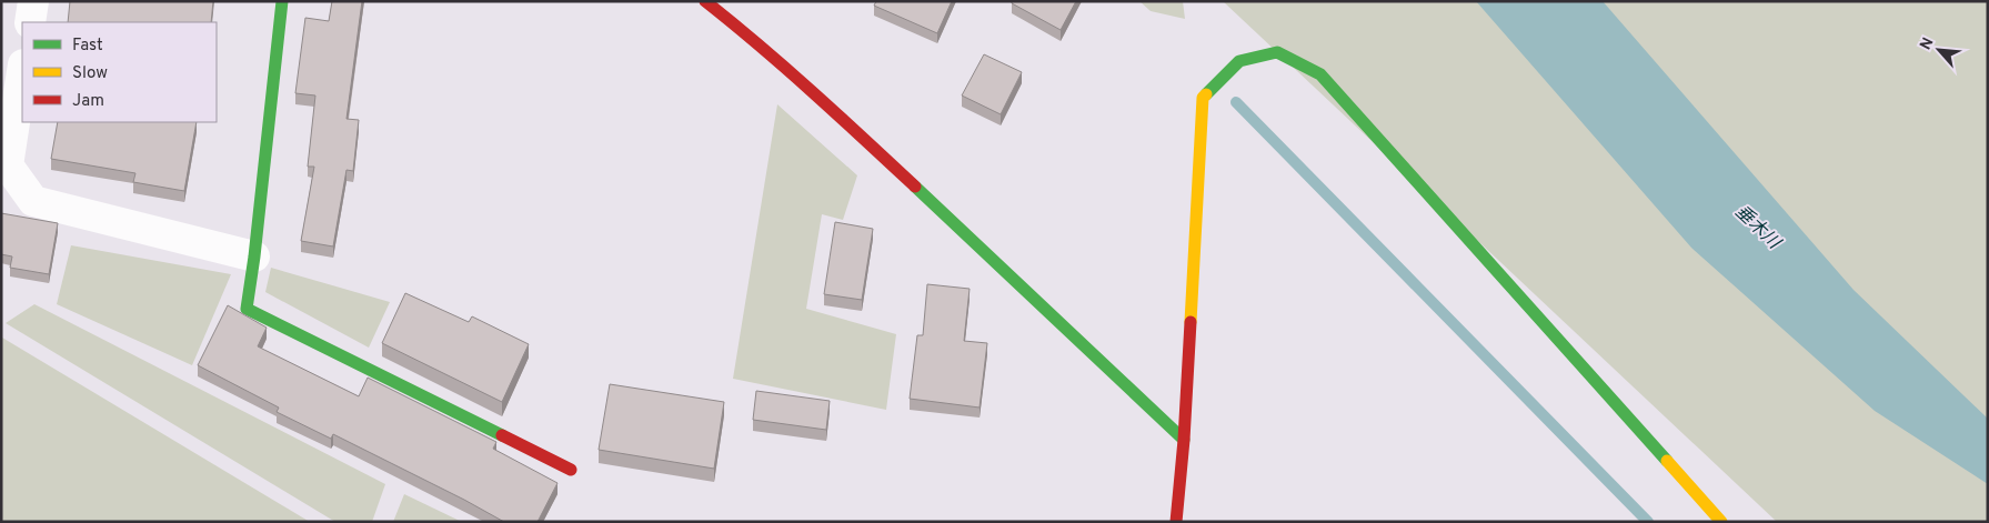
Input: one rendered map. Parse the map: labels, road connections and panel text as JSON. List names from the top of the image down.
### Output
{
  "water": ["垂木川"],
  "legend": ["Fast", "Slow", "Jam"],
  "north": "top left"
}
